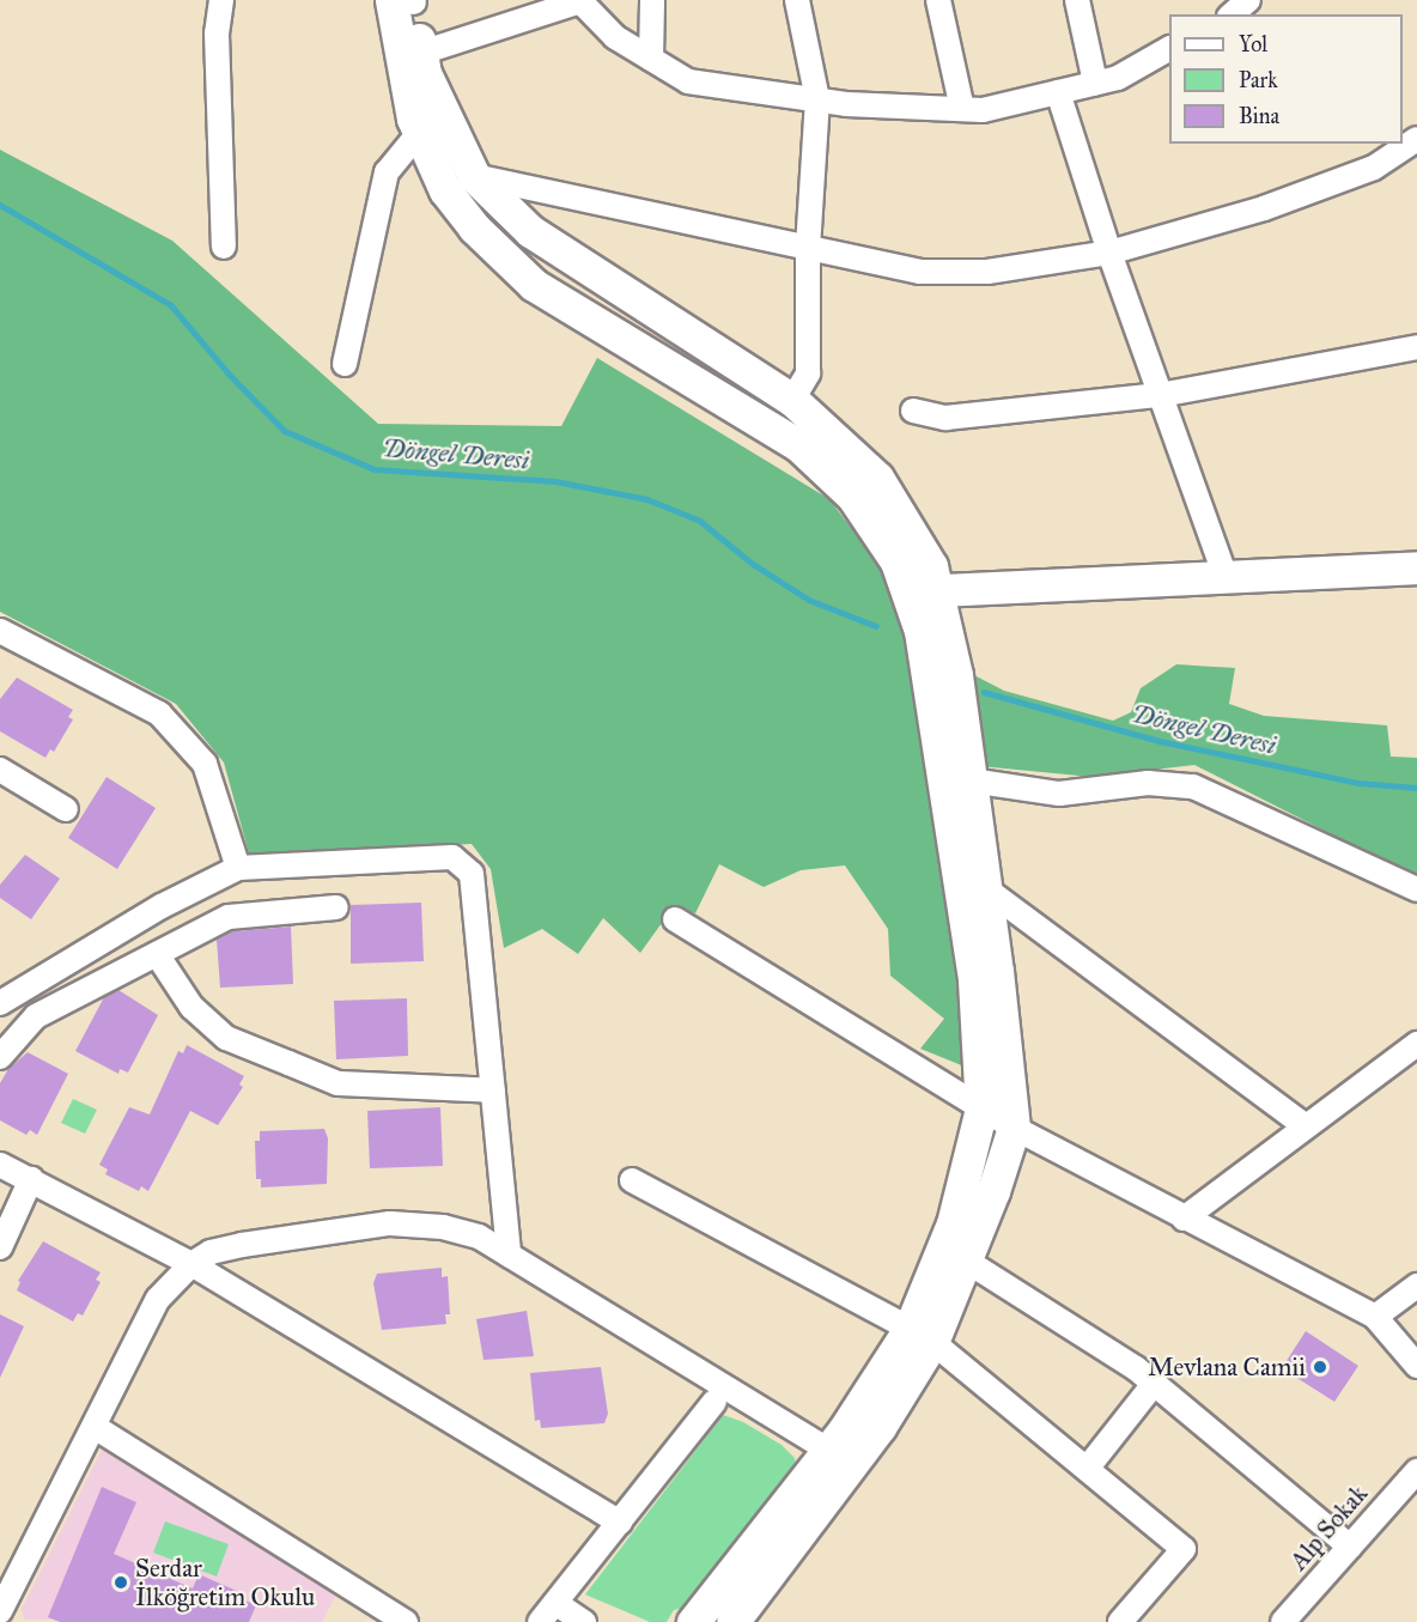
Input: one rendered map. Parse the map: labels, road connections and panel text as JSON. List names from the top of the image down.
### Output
{
  "streets": {
    "street": ["Alp Sokak"]
  },
  "water": ["Döngel Deresi"],
  "places": ["Mevlana Camii", "Serdar İlköğretim Okulu"],
  "legend": ["Yol", "Park", "Bina"]
}
